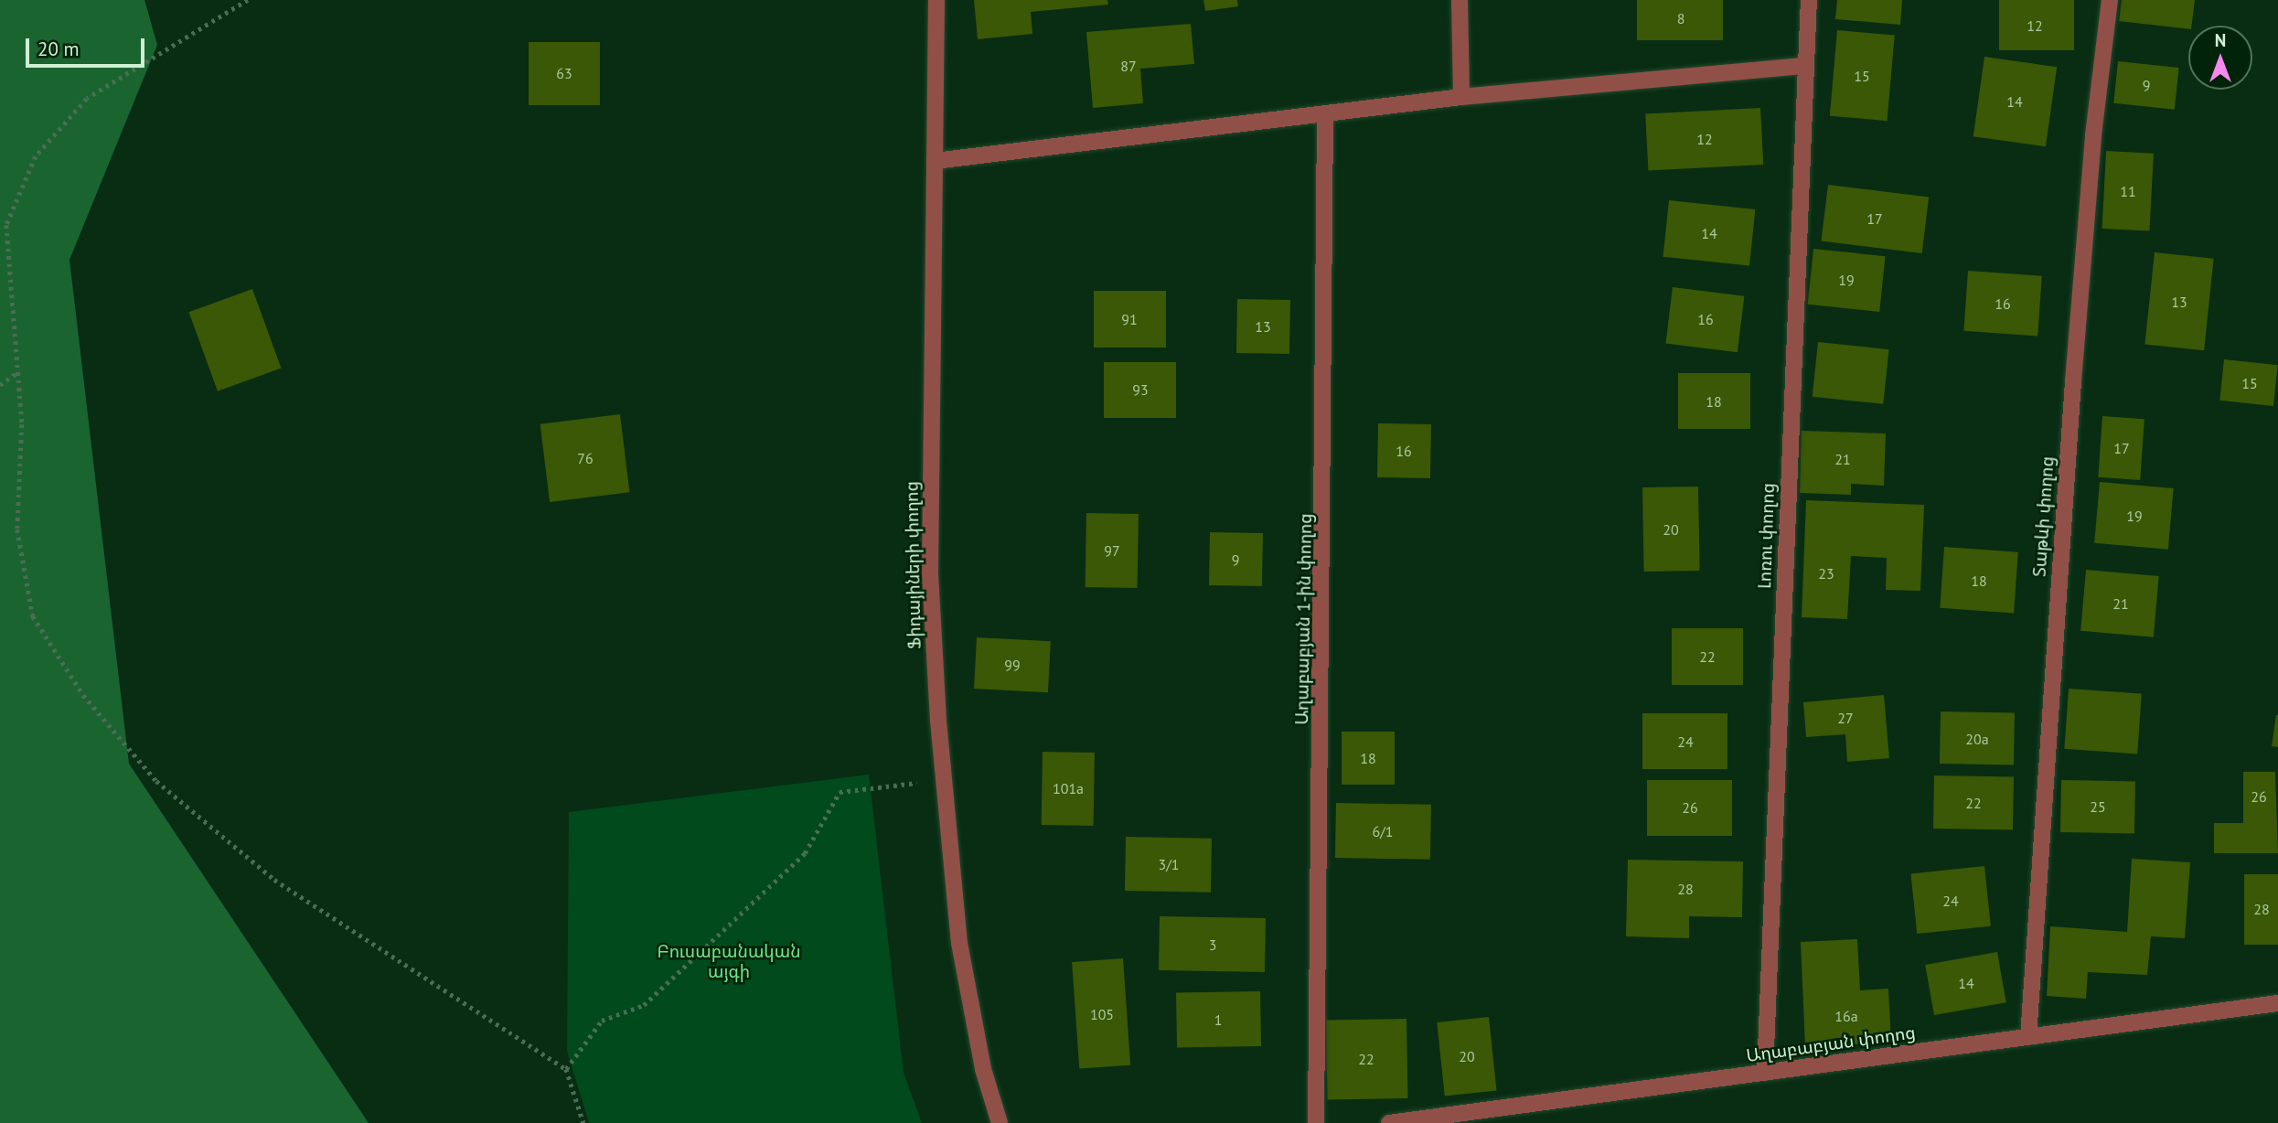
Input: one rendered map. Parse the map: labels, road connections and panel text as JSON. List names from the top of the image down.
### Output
{
  "streets": {
    "street": [
      "Տաթևի փողոց",
      "Լոռու փողոց",
      "Ֆիդայիների փողոց",
      "Աղաբաբյան 1-ին փողոց",
      "Աղաբաբյան փողոց"
    ]
  },
  "crossings": [
    ["Տաթևի փողոց", "Աղաբաբյան փողոց"],
    ["Լոռու փողոց", "Աղաբաբյան փողոց"]
  ],
  "parks": ["Բուսաբանական այգի"],
  "house_numbers": [
    "8",
    "12",
    "87",
    "63",
    "15",
    "9",
    "14",
    "12",
    "11",
    "17",
    "14",
    "19",
    "13",
    "16",
    "91",
    "16",
    "13",
    "15",
    "93",
    "18",
    "17",
    "16",
    "76",
    "21",
    "19",
    "20",
    "97",
    "9",
    "23",
    "18",
    "21",
    "22",
    "99",
    "27",
    "20a",
    "24",
    "18",
    "101a",
    "26",
    "22",
    "25",
    "26",
    "6/1",
    "3/1",
    "28",
    "24",
    "28",
    "3",
    "14",
    "105",
    "16a",
    "1",
    "20",
    "22"
  ],
  "scale_bar": "20 m",
  "north": "top"
}
